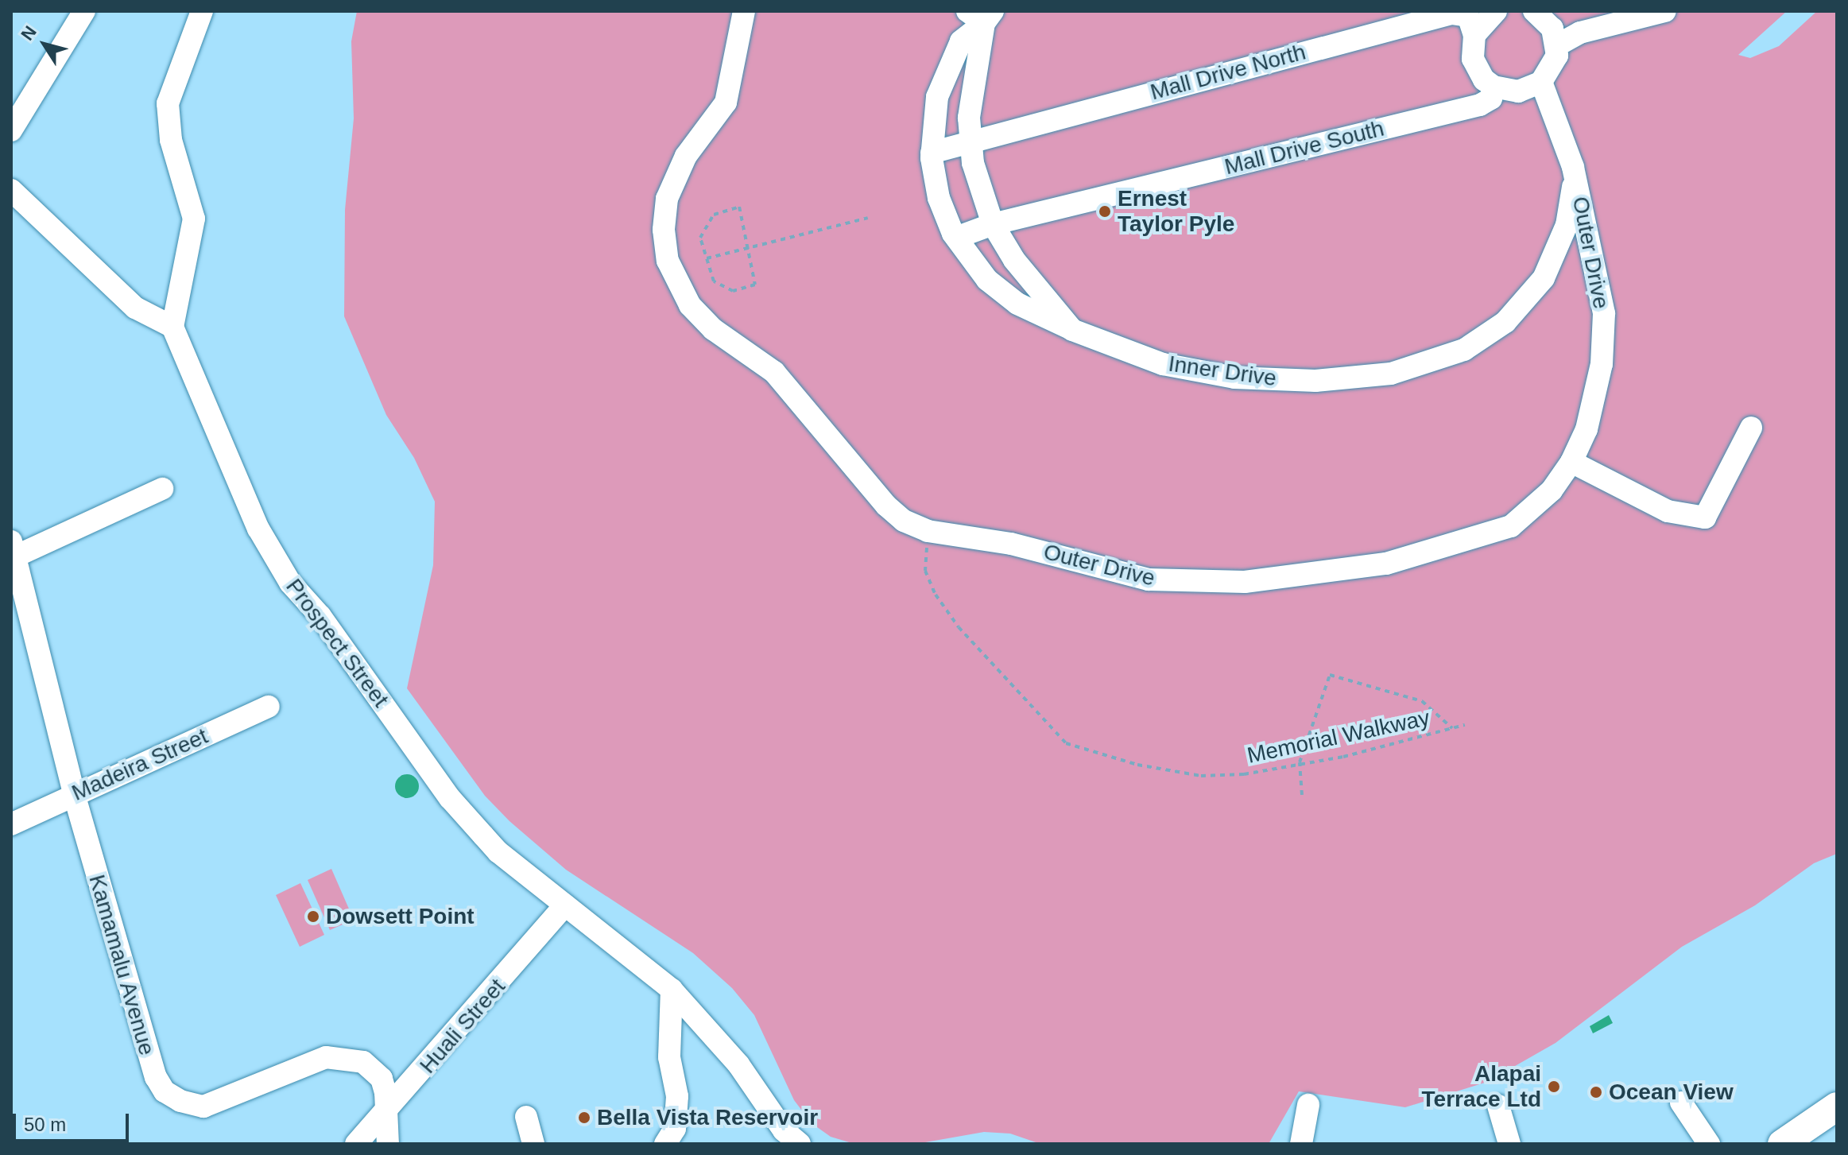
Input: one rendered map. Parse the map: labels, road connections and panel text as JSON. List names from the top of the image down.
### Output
{
  "streets": {
    "street": [
      "Mall Drive North",
      "Mall Drive South",
      "Outer Drive",
      "Inner Drive",
      "Prospect Street",
      "Madeira Street",
      "Kamamalu Avenue",
      "Huali Street"
    ],
    "path": ["Memorial Walkway"]
  },
  "crossings": [
    ["Mall Drive North", "Inner Drive"],
    ["Mall Drive South", "Inner Drive"],
    ["Outer Drive", "Inner Drive"],
    ["Outer Drive", "Memorial Walkway"],
    ["Prospect Street", "Huali Street"],
    ["Madeira Street", "Kamamalu Avenue"],
    ["Kamamalu Avenue", "Huali Street"]
  ],
  "places": [
    "Ernest Taylor Pyle",
    "Dowsett Point",
    "Alapai Terrace Ltd",
    "Ocean View",
    "Bella Vista Reservoir"
  ],
  "scale_bar": "50 m",
  "north": "top left"
}
